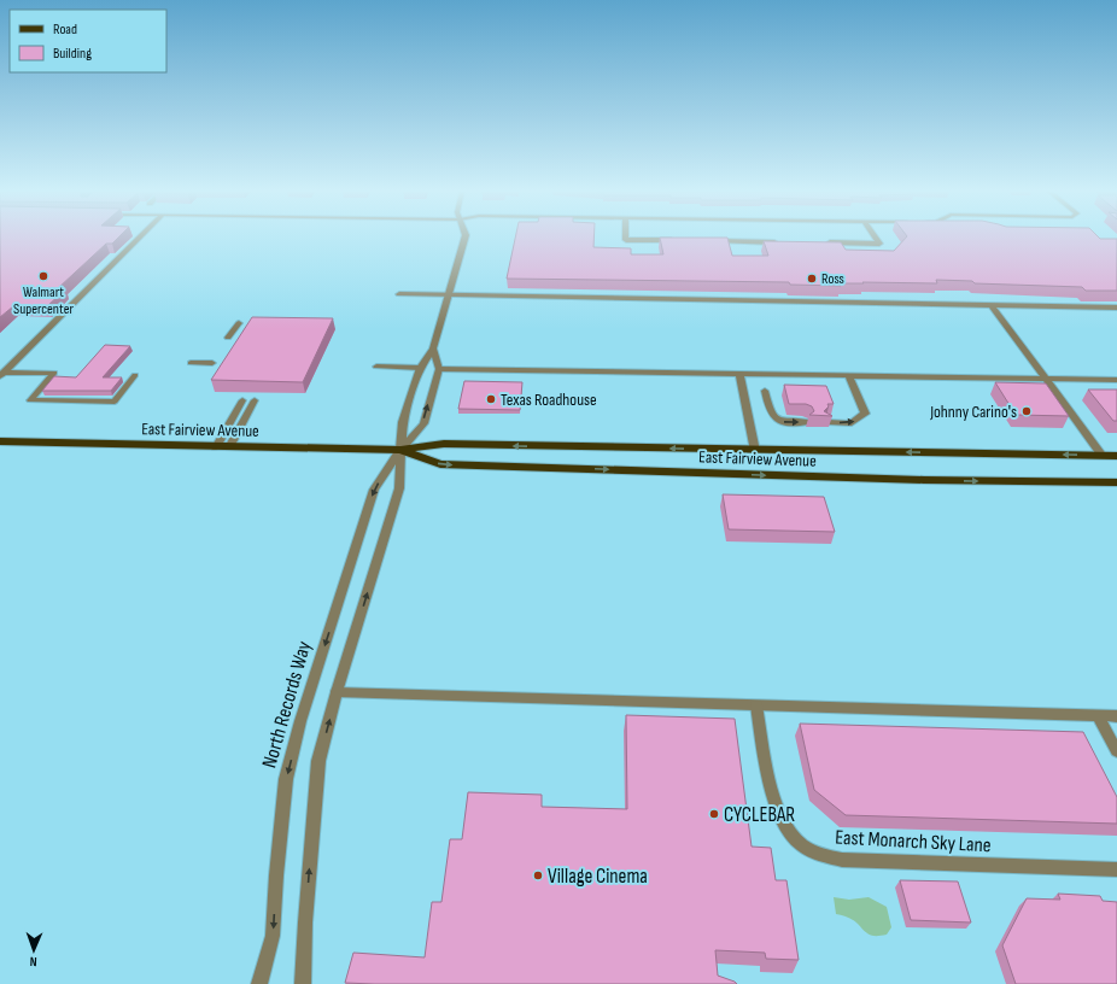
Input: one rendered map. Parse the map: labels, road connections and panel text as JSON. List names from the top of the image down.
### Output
{
  "streets": {
    "main road": ["East Fairview Avenue"],
    "street": ["North Records Way", "East Monarch Sky Lane"]
  },
  "crossings": [
    ["East Fairview Avenue", "North Records Way"]
  ],
  "places": [
    "Walmart Supercenter",
    "Ross",
    "Texas Roadhouse",
    "Johnny Carino's",
    "CYCLEBAR",
    "Village Cinema"
  ],
  "legend": ["Road", "Building"],
  "north": "bottom"
}
